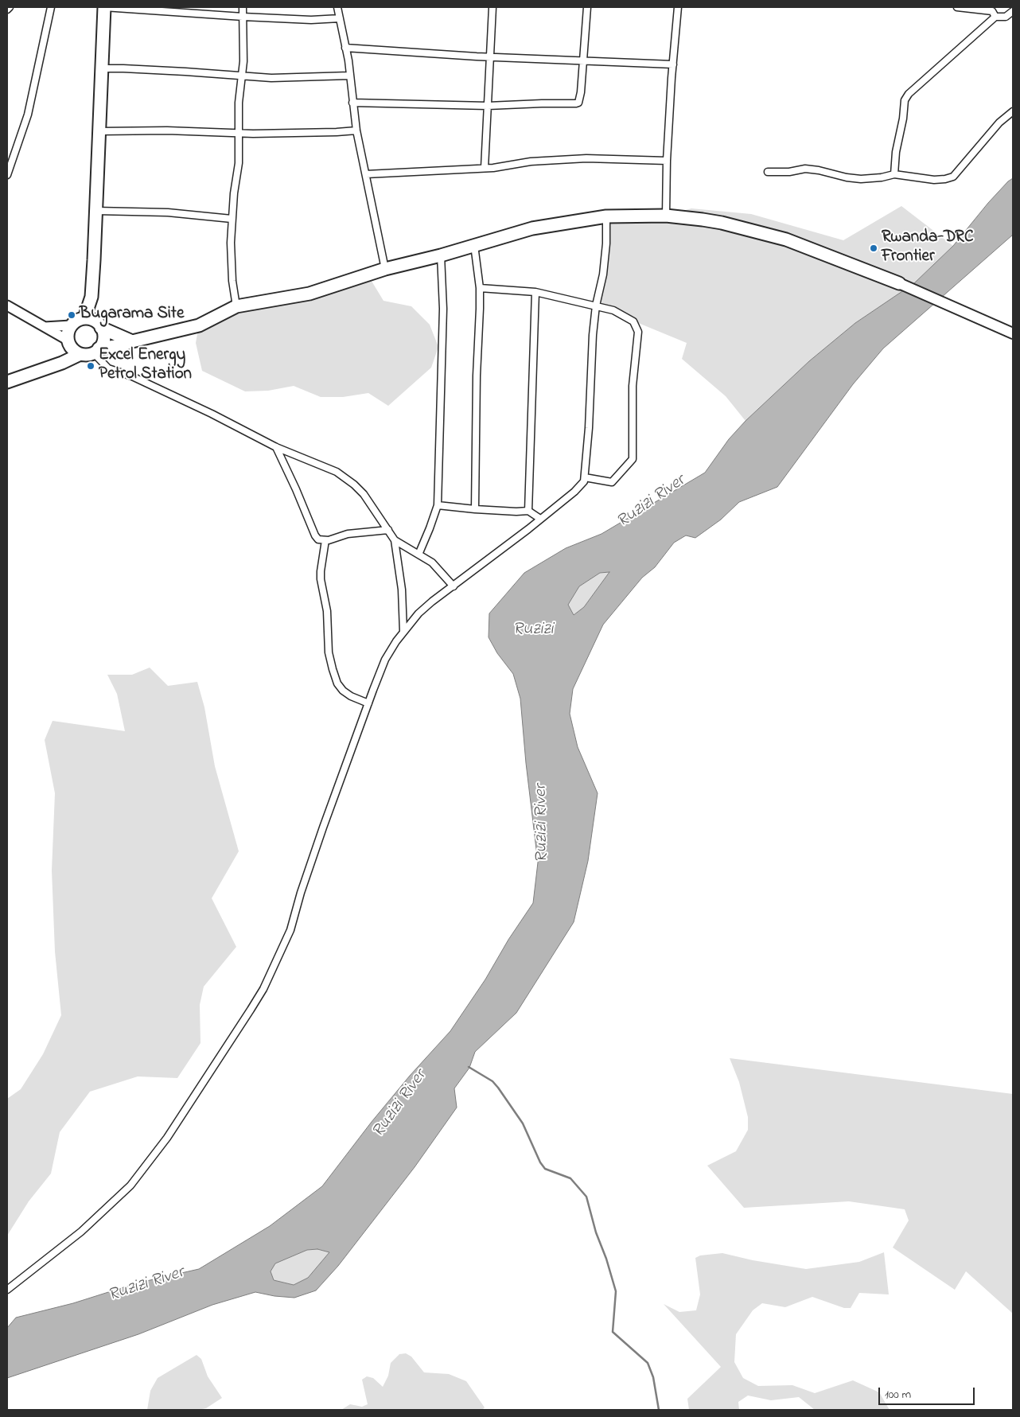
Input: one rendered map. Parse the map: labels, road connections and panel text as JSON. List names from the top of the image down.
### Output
{
  "water": ["Ruzizi River", "Ruzizi"],
  "places": ["Rwanda-DRC Frontier", "Bugarama Site", "Excel Energy Petrol Station"],
  "scale_bar": "100 m"
}
